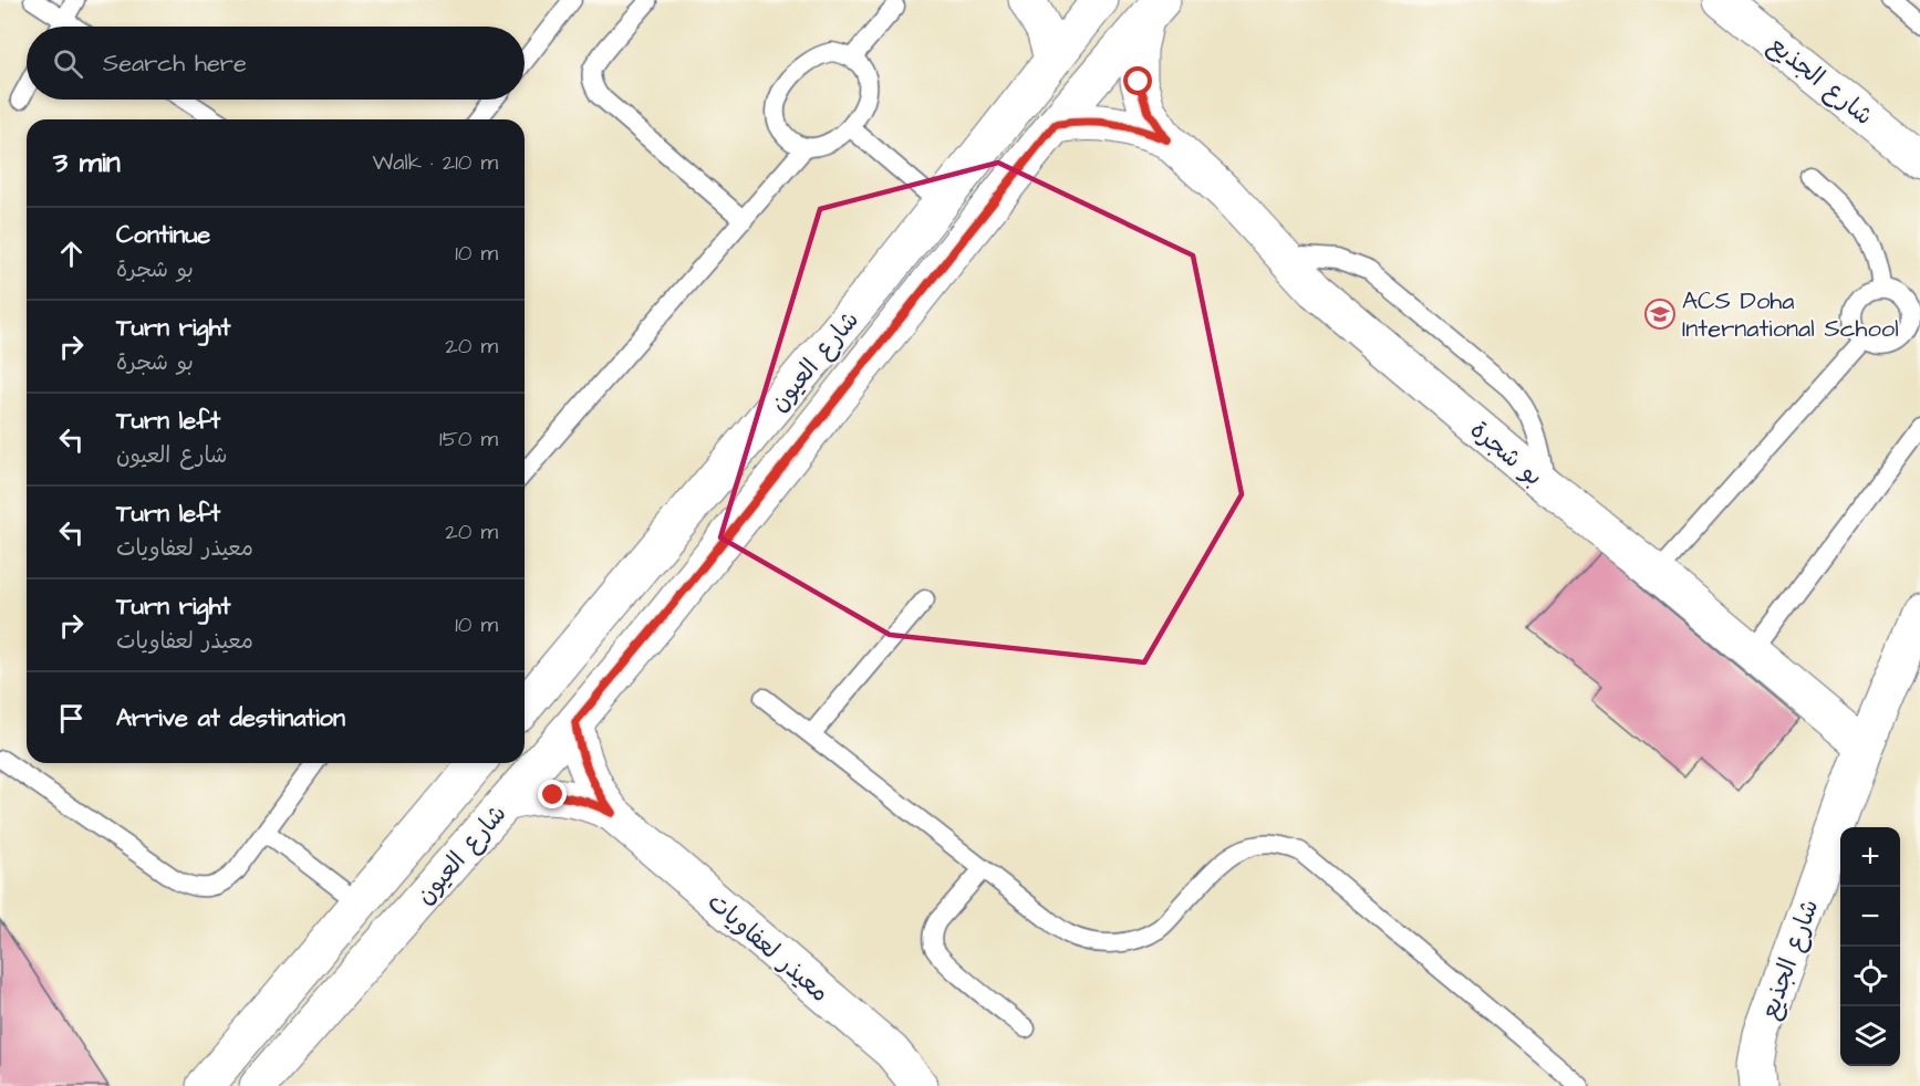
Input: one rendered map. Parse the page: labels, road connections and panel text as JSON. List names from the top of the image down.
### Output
{
  "streets": {
    "street": [
      "شارع الجذيع",
      "شارع العيون",
      "بو شجرة",
      "معيذر لعفاويات"
    ]
  },
  "crossings": [
    ["شارع الجذيع", "بو شجرة"],
    ["شارع العيون", "بو شجرة"],
    ["شارع العيون", "معيذر لعفاويات"]
  ],
  "places": {
    "school or university": ["ACS Doha International School"]
  },
  "page": {
    "search": "Search here",
    "heading": ["3 min", "Walk · 210 m"],
    "list": [
      ["Continue", "بو شجرة", "10 m"],
      ["Turn right", "بو شجرة", "20 m"],
      ["Turn left", "شارع العيون", "150 m"],
      ["Turn left", "معيذر لعفاويات", "20 m"],
      ["Turn right", "معيذر لعفاويات", "10 m"],
      "Arrive at destination"
    ],
    "map_buttons": ["+", "−"]
  }
}
